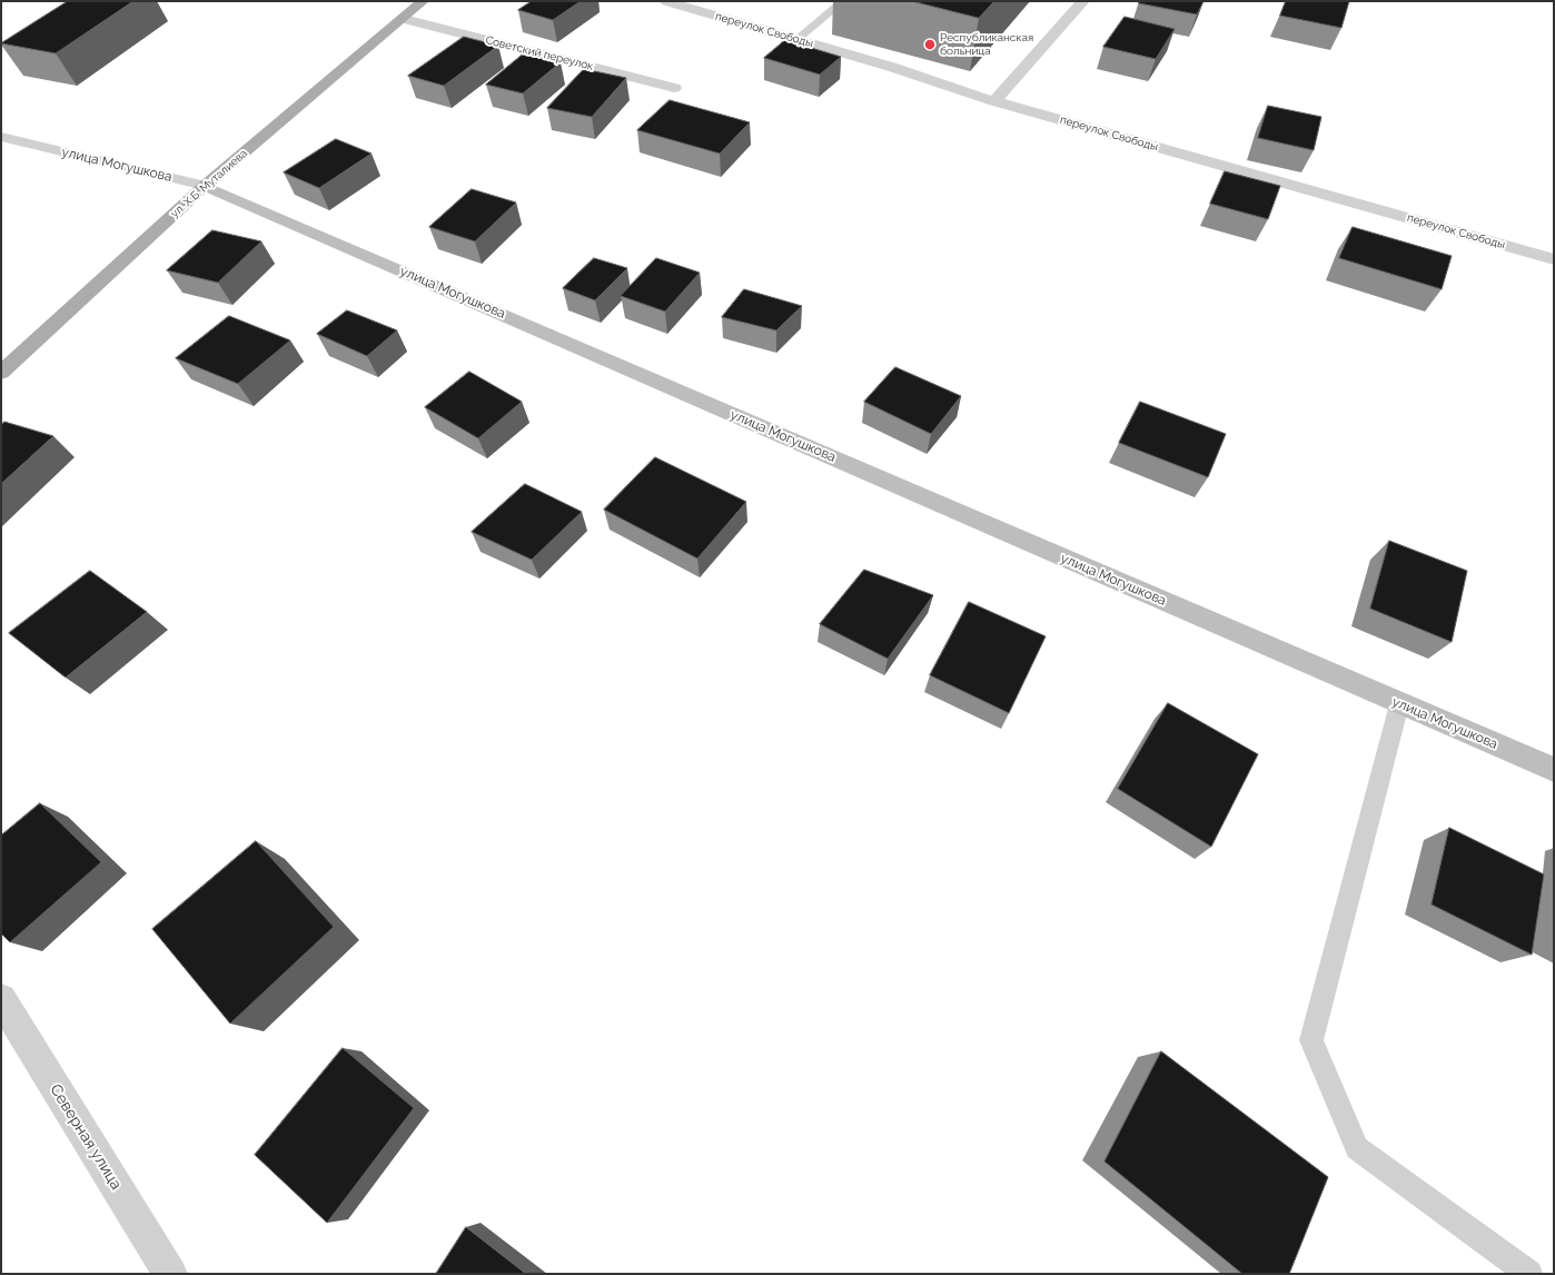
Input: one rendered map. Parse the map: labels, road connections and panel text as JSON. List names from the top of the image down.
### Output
{
  "streets": {
    "main road": ["ул. Х.Б. Муталиева"],
    "street": [
      "переулок Свободы",
      "Советский переулок",
      "улица Могушкова",
      "Северная улица"
    ]
  },
  "crossings": [
    ["Советский переулок", "ул. Х.Б. Муталиева"],
    ["улица Могушкова", "ул. Х.Б. Муталиева"]
  ],
  "places": ["Республиканская больница"]
}
